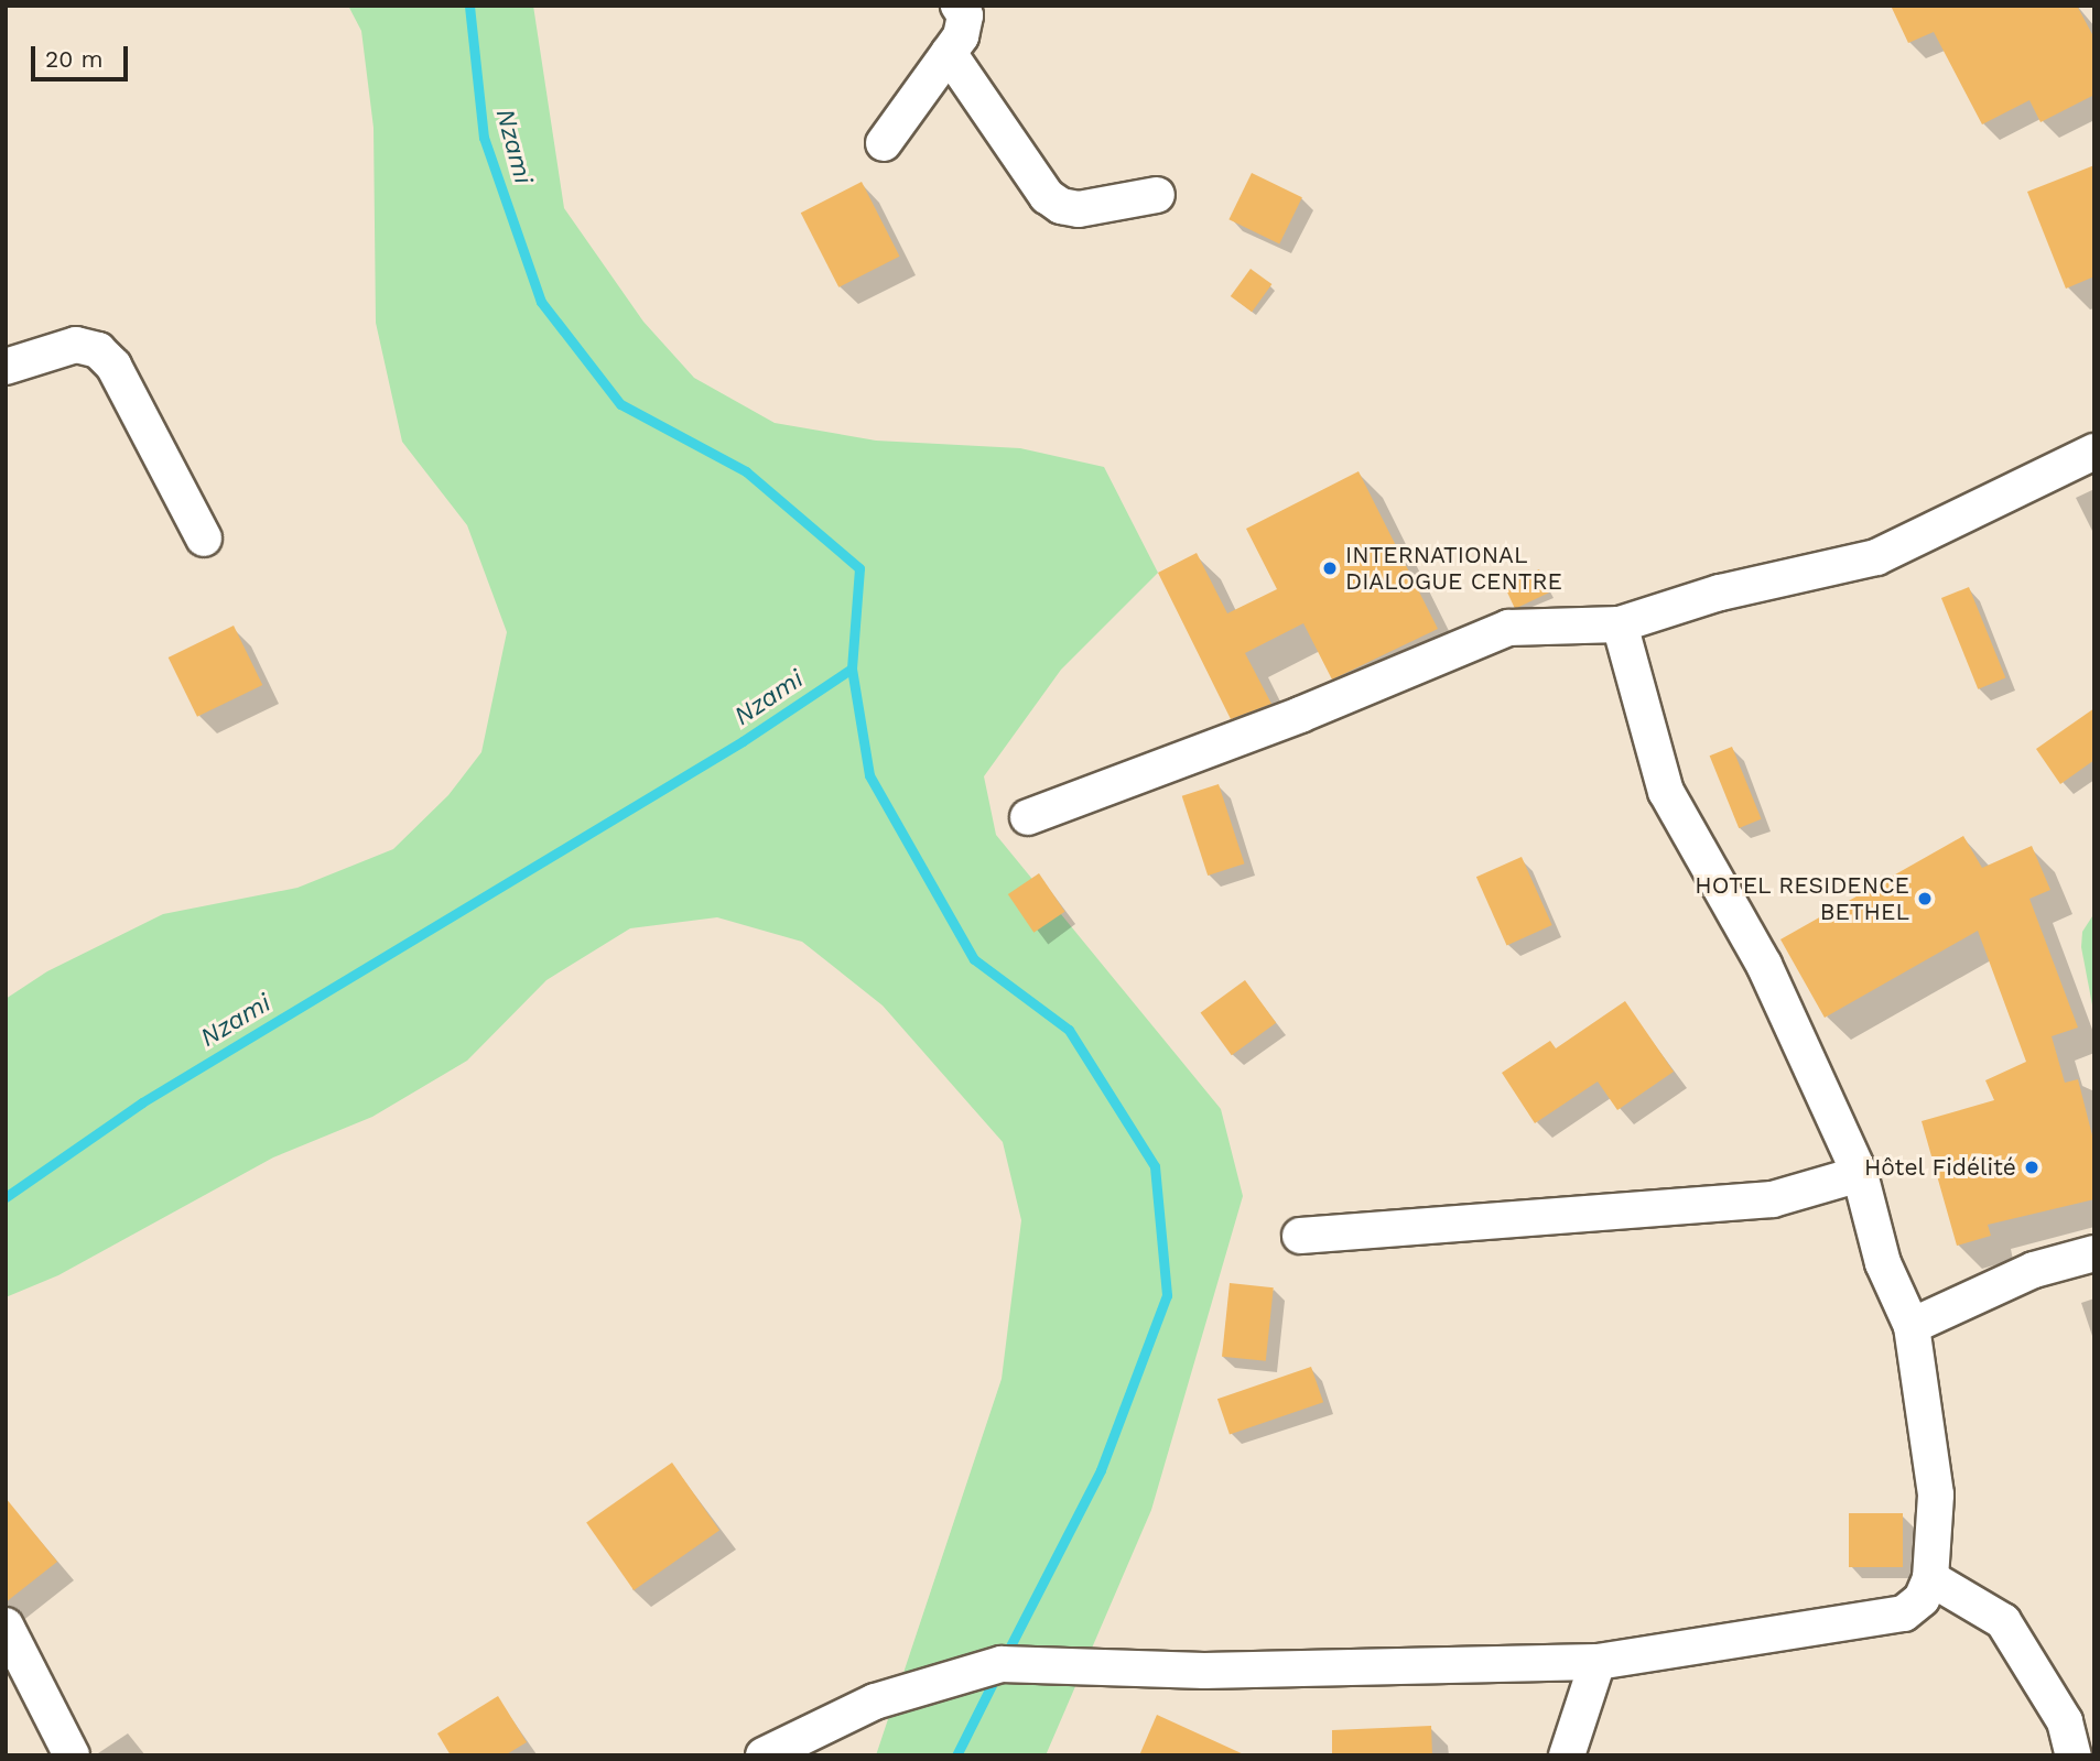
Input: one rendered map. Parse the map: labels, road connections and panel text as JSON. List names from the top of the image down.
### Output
{
  "water": ["Nzami"],
  "places": ["INTERNATIONAL DIALOGUE CENTRE", "HOTEL RESIDENCE BETHEL", "Hôtel Fidélité"],
  "scale_bar": "20 m"
}
